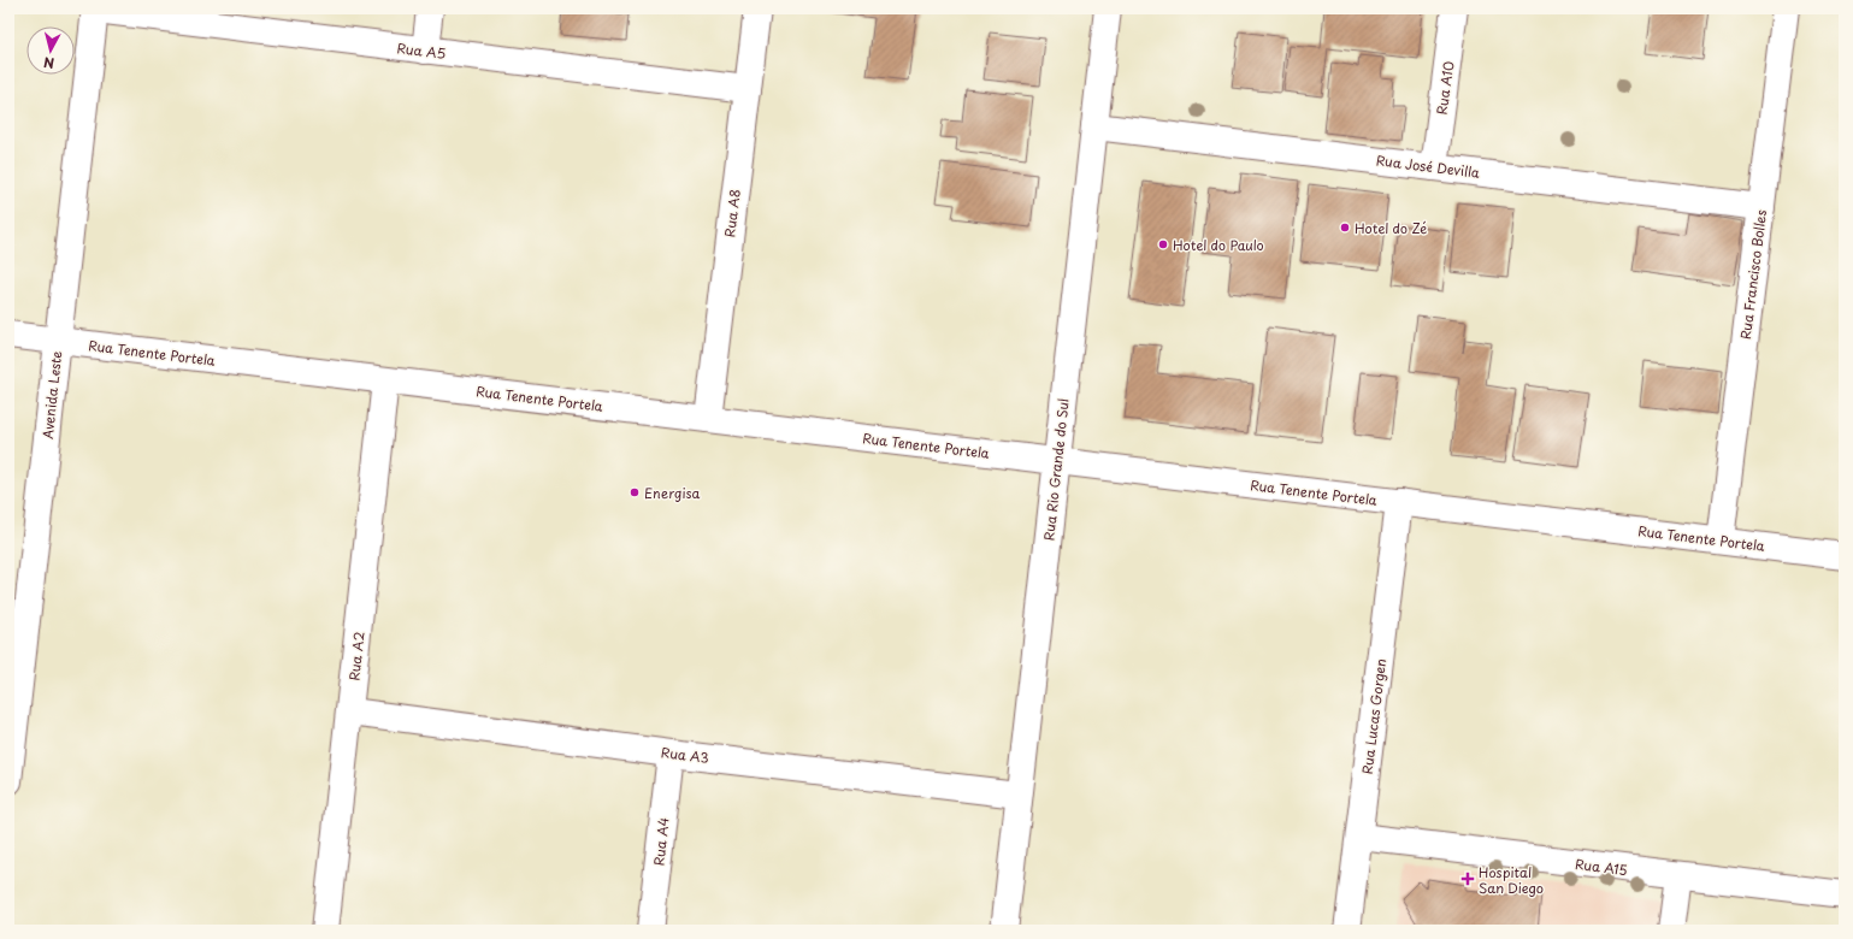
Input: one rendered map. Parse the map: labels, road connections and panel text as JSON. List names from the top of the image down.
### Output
{
  "streets": {
    "street": [
      "Rua A5",
      "Rua A10",
      "Rua José Devilla",
      "Rua A8",
      "Rua Francisco Bolles",
      "Rua Tenente Portela",
      "Avenida Leste",
      "Rua Rio Grande do Sul",
      "Rua A2",
      "Rua Lucas Gorgen",
      "Rua A3",
      "Rua A4",
      "Rua A15"
    ]
  },
  "crossings": [
    ["Rua A5", "Rua A8"],
    ["Rua A5", "Avenida Leste"],
    ["Rua A10", "Rua José Devilla"],
    ["Rua José Devilla", "Rua Francisco Bolles"],
    ["Rua José Devilla", "Rua Rio Grande do Sul"],
    ["Rua A8", "Rua Tenente Portela"],
    ["Rua Francisco Bolles", "Rua Tenente Portela"],
    ["Rua Tenente Portela", "Avenida Leste"],
    ["Rua Tenente Portela", "Rua Rio Grande do Sul"],
    ["Rua Tenente Portela", "Rua A2"],
    ["Rua Tenente Portela", "Rua Lucas Gorgen"],
    ["Rua Rio Grande do Sul", "Rua A3"],
    ["Rua A2", "Rua A3"],
    ["Rua Lucas Gorgen", "Rua A15"],
    ["Rua A3", "Rua A4"]
  ],
  "places": {
    "other": ["Hotel do Zé", "Hotel do Paulo", "Energisa"],
    "health": ["Hospital San Diego"]
  },
  "north": "bottom"
}
